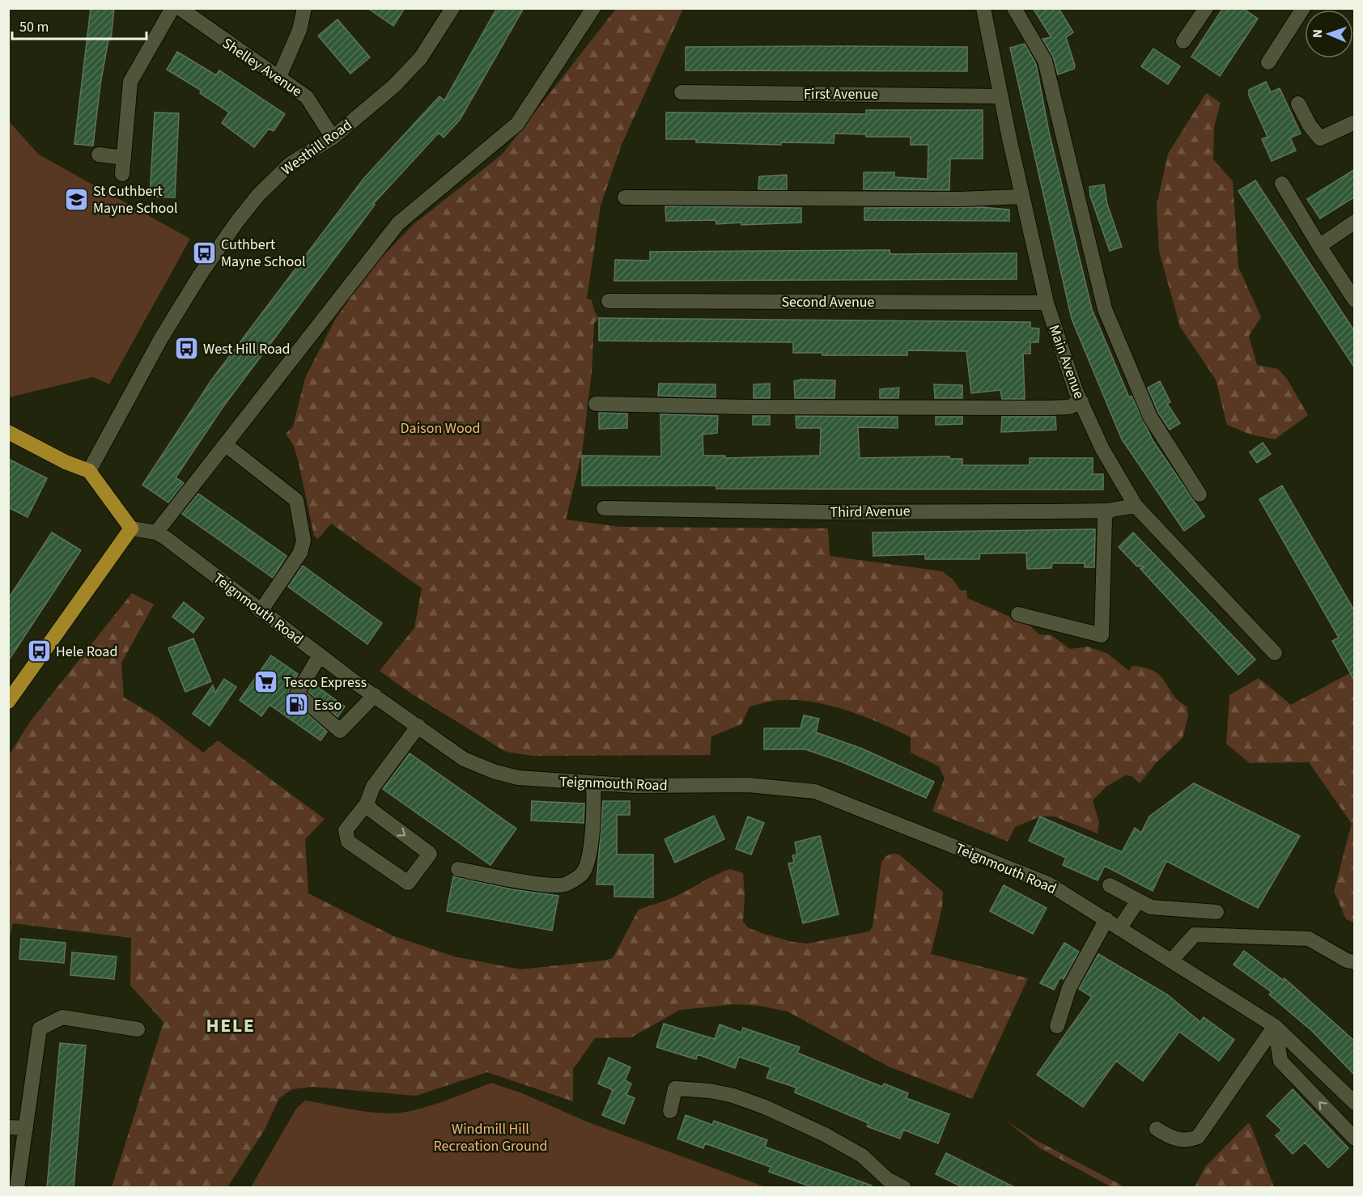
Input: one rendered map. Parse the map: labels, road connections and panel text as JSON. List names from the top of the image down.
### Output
{
  "streets": {
    "street": [
      "Shelley Avenue",
      "First Avenue",
      "Westhill Road",
      "Second Avenue",
      "Main Avenue",
      "Third Avenue",
      "Teignmouth Road"
    ]
  },
  "crossings": [
    ["Shelley Avenue", "Westhill Road"],
    ["First Avenue", "Main Avenue"],
    ["Second Avenue", "Main Avenue"],
    ["Main Avenue", "Third Avenue"]
  ],
  "districts": ["HELE"],
  "parks": ["Daison Wood", "Windmill Hill Recreation Ground"],
  "places": {
    "school or university": ["St Cuthbert Mayne School"],
    "bus stop": ["Cuthbert Mayne School", "West Hill Road", "Hele Road"],
    "supermarket": ["Tesco Express"],
    "fuel station": ["Esso"]
  },
  "scale_bar": "50 m",
  "north": "left"
}
